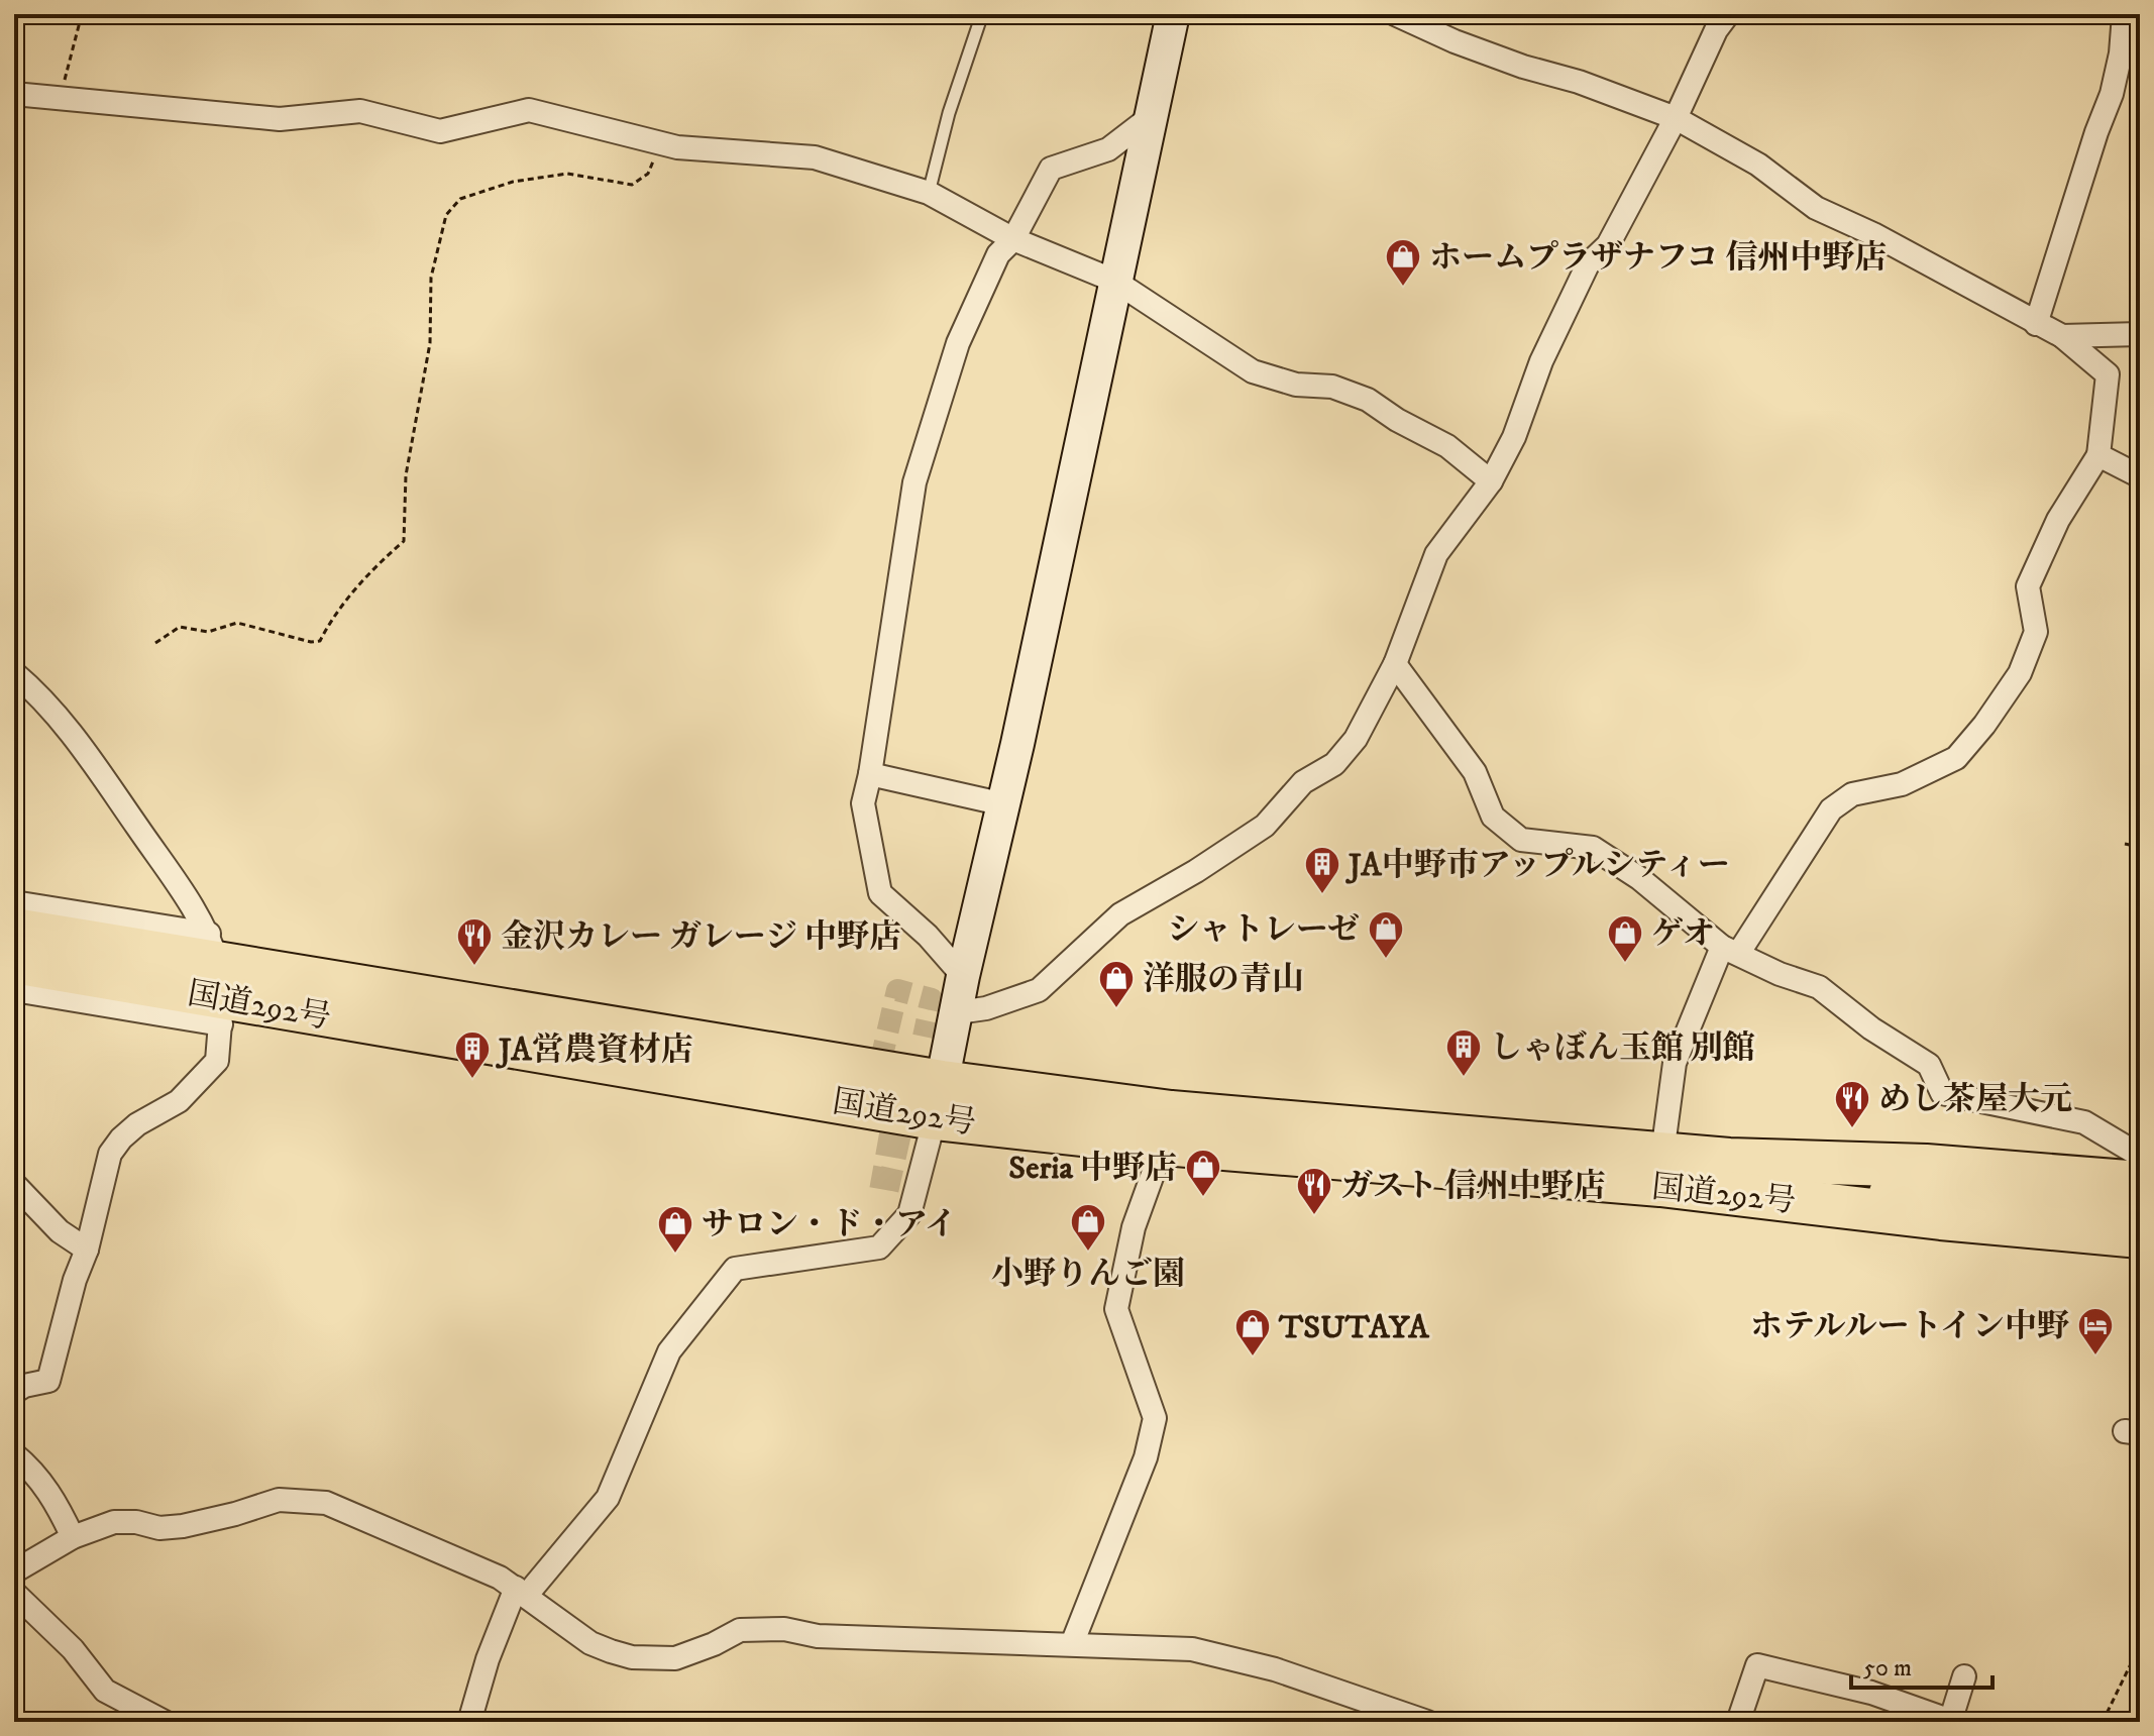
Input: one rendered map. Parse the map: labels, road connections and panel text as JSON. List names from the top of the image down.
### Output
{
  "streets": {
    "highway": ["国道292号"]
  },
  "places": {
    "shop": [
      "ホームプラザナフコ 信州中野店",
      "シャトレーゼ",
      "ゲオ",
      "洋服の青山",
      "Seria 中野店",
      "小野りんご園",
      "サロン・ド・アイ",
      "TSUTAYA"
    ],
    "building": ["JA中野市アップルシティー", "しゃぼん玉館 別館", "JA営農資材店"],
    "restaurant": ["金沢カレー ガレージ 中野店", "めし茶屋大元", "ガスト 信州中野店"],
    "hotel": ["ホテルルートイン中野"]
  },
  "scale_bar": "50 m"
}
